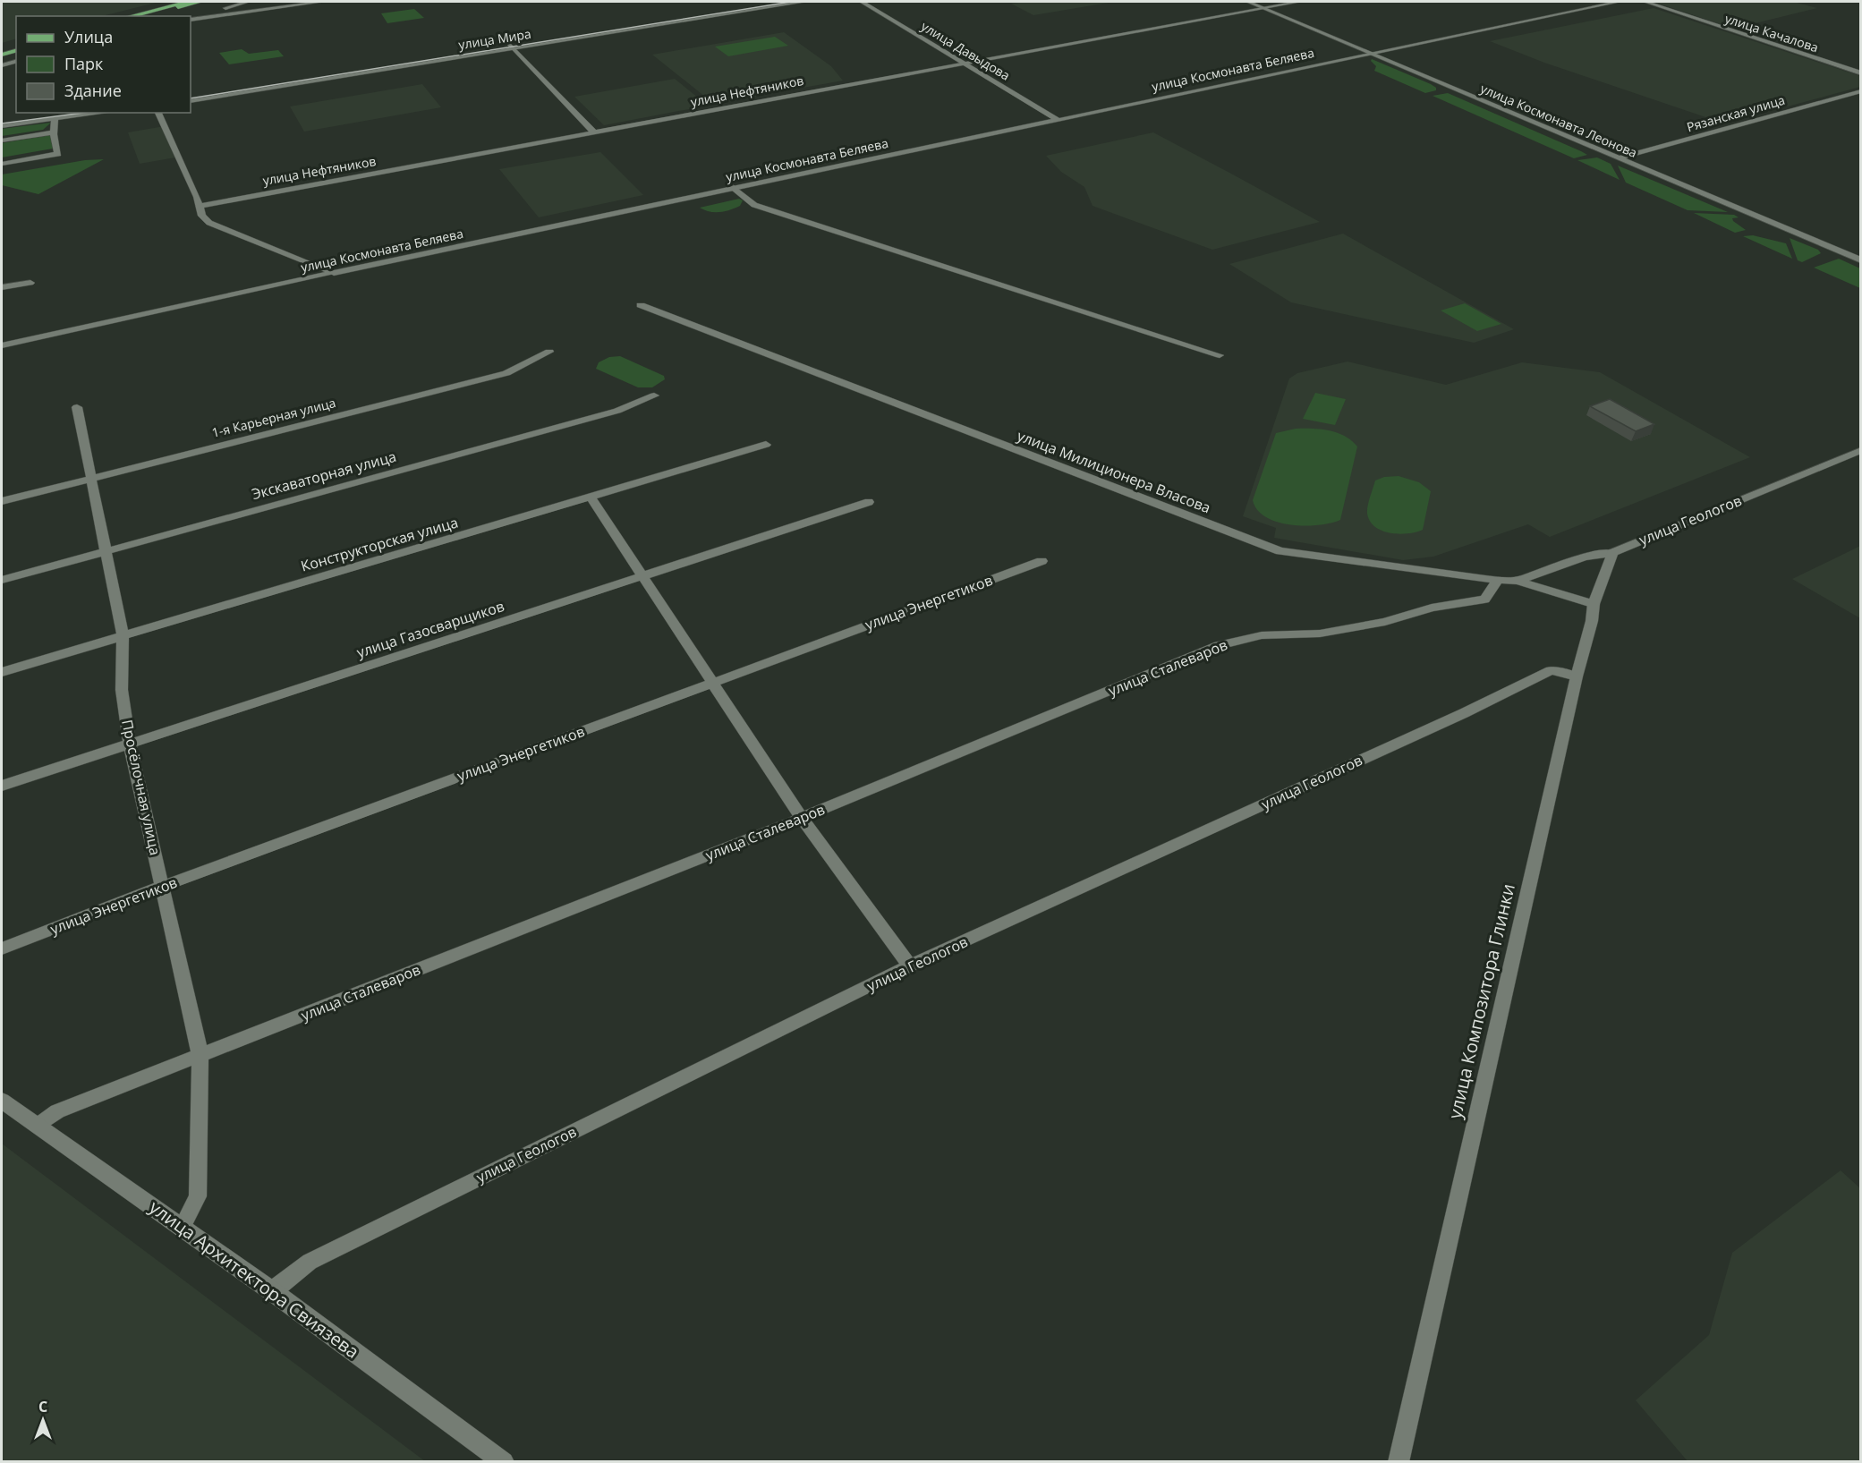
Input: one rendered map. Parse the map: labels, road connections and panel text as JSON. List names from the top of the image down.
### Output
{
  "streets": {
    "street": [
      "улица Качалова",
      "улица Мира",
      "улица Давыдова",
      "улица Космонавта Беляева",
      "улица Нефтяников",
      "Рязанская улица",
      "улица Космонавта Леонова",
      "1-я Карьерная улица",
      "улица Милиционера Власова",
      "Экскаваторная улица",
      "улица Геологов",
      "Конструкторская улица",
      "улица Энергетиков",
      "улица Газосварщиков",
      "улица Сталеваров",
      "Просёлочная улица",
      "улица Композитора Глинки",
      "улица Архитектора Свиязева"
    ]
  },
  "crossings": [
    ["улица Давыдова", "улица Космонавта Беляева"],
    ["улица Давыдова", "улица Нефтяников"],
    ["улица Космонавта Беляева", "улица Космонавта Леонова"],
    ["улица Нефтяников", "улица Космонавта Леонова"],
    ["Рязанская улица", "улица Космонавта Леонова"],
    ["1-я Карьерная улица", "Просёлочная улица"],
    ["улица Милиционера Власова", "улица Геологов"],
    ["улица Милиционера Власова", "улица Сталеваров"],
    ["улица Милиционера Власова", "улица Композитора Глинки"],
    ["Экскаваторная улица", "Просёлочная улица"],
    ["улица Геологов", "улица Композитора Глинки"],
    ["улица Геологов", "улица Архитектора Свиязева"],
    ["Конструкторская улица", "Просёлочная улица"],
    ["улица Энергетиков", "Просёлочная улица"],
    ["улица Газосварщиков", "Просёлочная улица"],
    ["улица Сталеваров", "Просёлочная улица"],
    ["улица Сталеваров", "улица Архитектора Свиязева"],
    ["Просёлочная улица", "улица Архитектора Свиязева"]
  ],
  "legend": ["Улица", "Парк", "Здание"],
  "north": "top"
}
